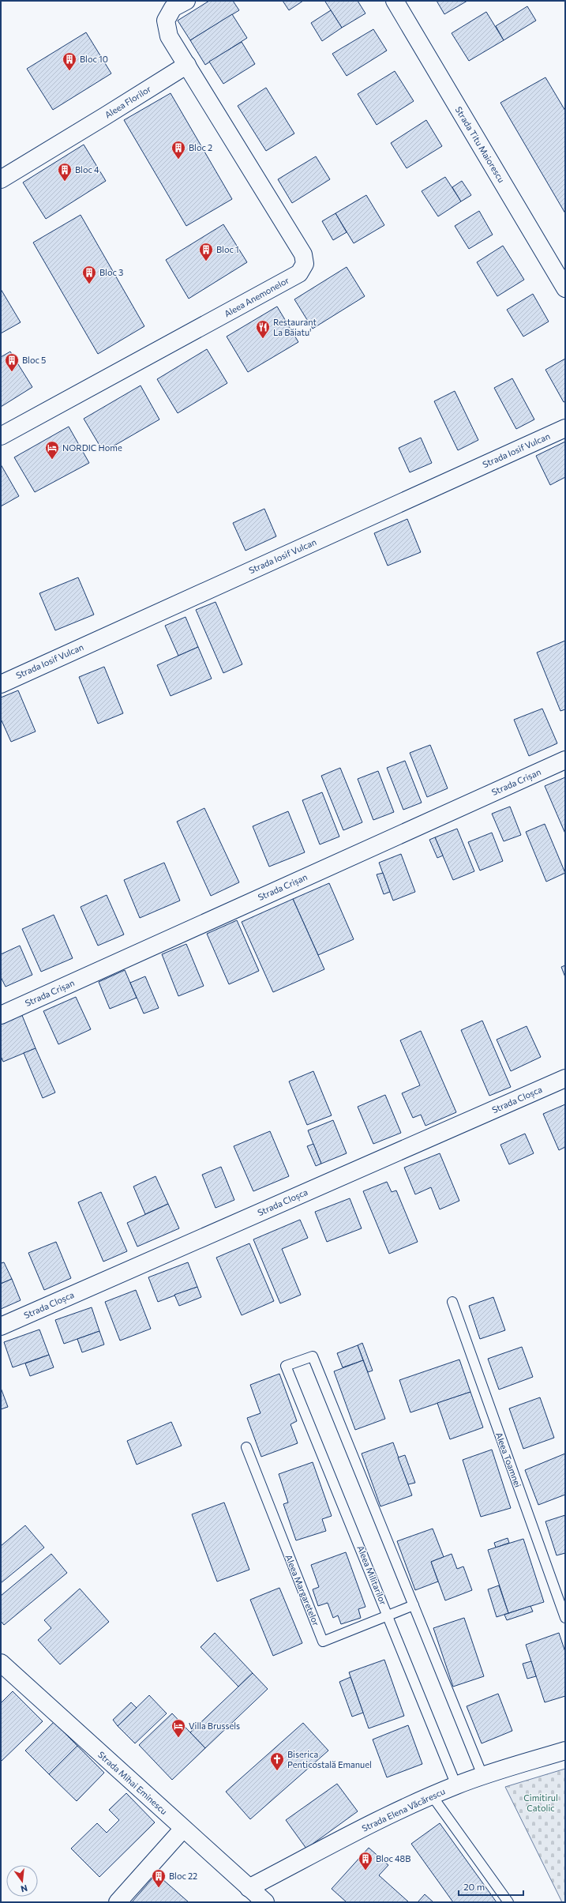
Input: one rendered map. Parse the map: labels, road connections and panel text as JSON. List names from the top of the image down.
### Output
{
  "streets": {
    "street": [
      "Aleea Florilor",
      "Strada Titu Maiorescu",
      "Aleea Anemonelor",
      "Strada Iosif Vulcan",
      "Strada Crișan",
      "Strada Cloșca",
      "Strada Mihai Eminescu",
      "Strada Elena Văcărescu"
    ],
    "lane": ["Aleea Toamnei", "Aleea Militarilor", "Aleea Margaretelor"]
  },
  "crossings": [
    ["Aleea Florilor", "Aleea Anemonelor"],
    ["Aleea Militarilor", "Aleea Margaretelor"],
    ["Aleea Militarilor", "Strada Elena Văcărescu"],
    ["Strada Mihai Eminescu", "Strada Elena Văcărescu"]
  ],
  "parks": ["Cimitirul Catolic"],
  "places": {
    "building": [
      "Bloc 10",
      "Bloc 2",
      "Bloc 4",
      "Bloc 1",
      "Bloc 3",
      "Bloc 5",
      "Bloc 48B",
      "Bloc 22"
    ],
    "restaurant": ["Restaurant La Băiatu'"],
    "hotel": ["NORDIC Home", "Villa Brussels"],
    "church": ["Biserica Penticostală Emanuel"]
  },
  "scale_bar": "20 m",
  "north": "bottom"
}
